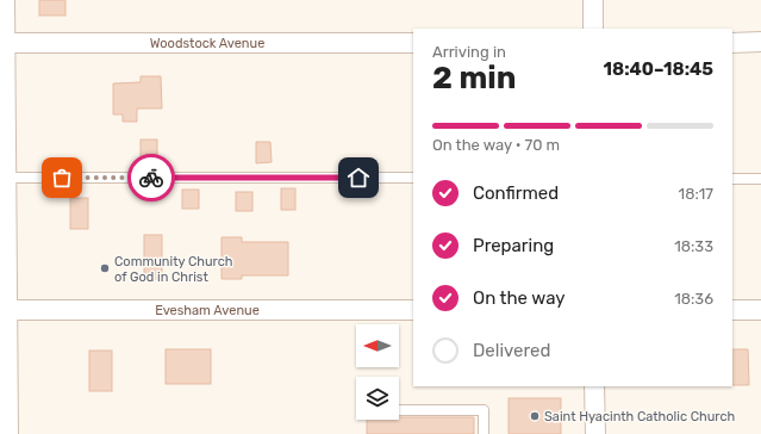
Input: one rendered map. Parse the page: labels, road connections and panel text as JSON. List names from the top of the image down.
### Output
{
  "streets": {
    "street": ["Woodstock Avenue", "Evesham Avenue"]
  },
  "places": ["Community Church of God in Christ", "Saint Hyacinth Catholic Church"],
  "north": "left",
  "page": {
    "heading": ["2 min", "Arriving in", "18:40–18:45"],
    "bar": "On the way · 70 m",
    "list": [
      ["Confirmed", "18:17"],
      ["Preparing", "18:33"],
      ["On the way", "18:36"],
      "Delivered"
    ]
  }
}
